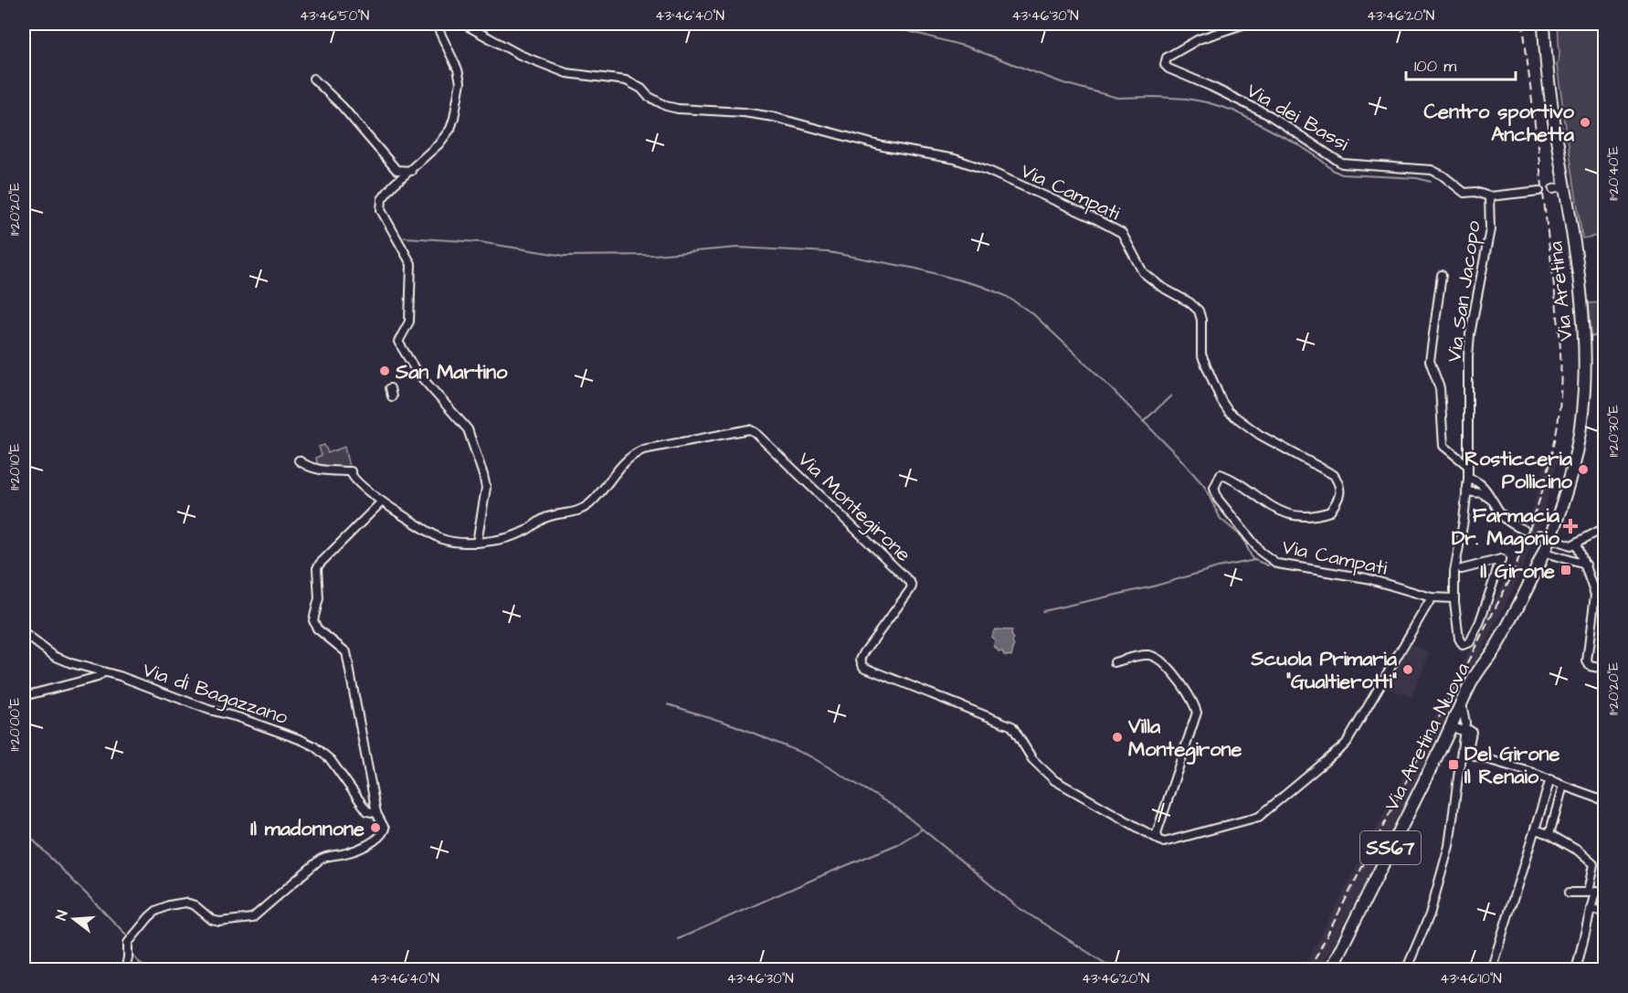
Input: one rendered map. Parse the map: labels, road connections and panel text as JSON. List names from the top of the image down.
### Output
{
  "streets": {
    "main road": ["Via Aretina", "Via Aretina Nuova", "SS67"],
    "street": [
      "Via dei Bassi",
      "Via Campati",
      "Via San Jacopo",
      "Via Montegirone",
      "Via di Bagazzano"
    ]
  },
  "crossings": [
    ["Via dei Bassi", "Via San Jacopo"],
    ["Via Campati", "Via San Jacopo"],
    ["Via Aretina", "Via Aretina Nuova"]
  ],
  "places": {
    "other": [
      "Centro sportivo Anchetta",
      "San Martino",
      "Rosticceria Pollicino",
      "Scuola Primaria \"Gualtierotti\"",
      "Villa Montegirone",
      "Il madonnone"
    ],
    "health": ["Farmacia Dr. Magonio"],
    "transit": ["Il Girone", "Del Girone Il Renaio"]
  },
  "scale_bar": "100 m",
  "north": "left",
  "coordinates": [
    "43°46'50\"N",
    "43°46'40\"N",
    "43°46'30\"N",
    "43°46'20\"N",
    "11°20'40\"E",
    "11°20'20\"E",
    "11°20'30\"E",
    "11°20'10\"E",
    "11°20'00\"E",
    "43°46'10\"N"
  ]
}
